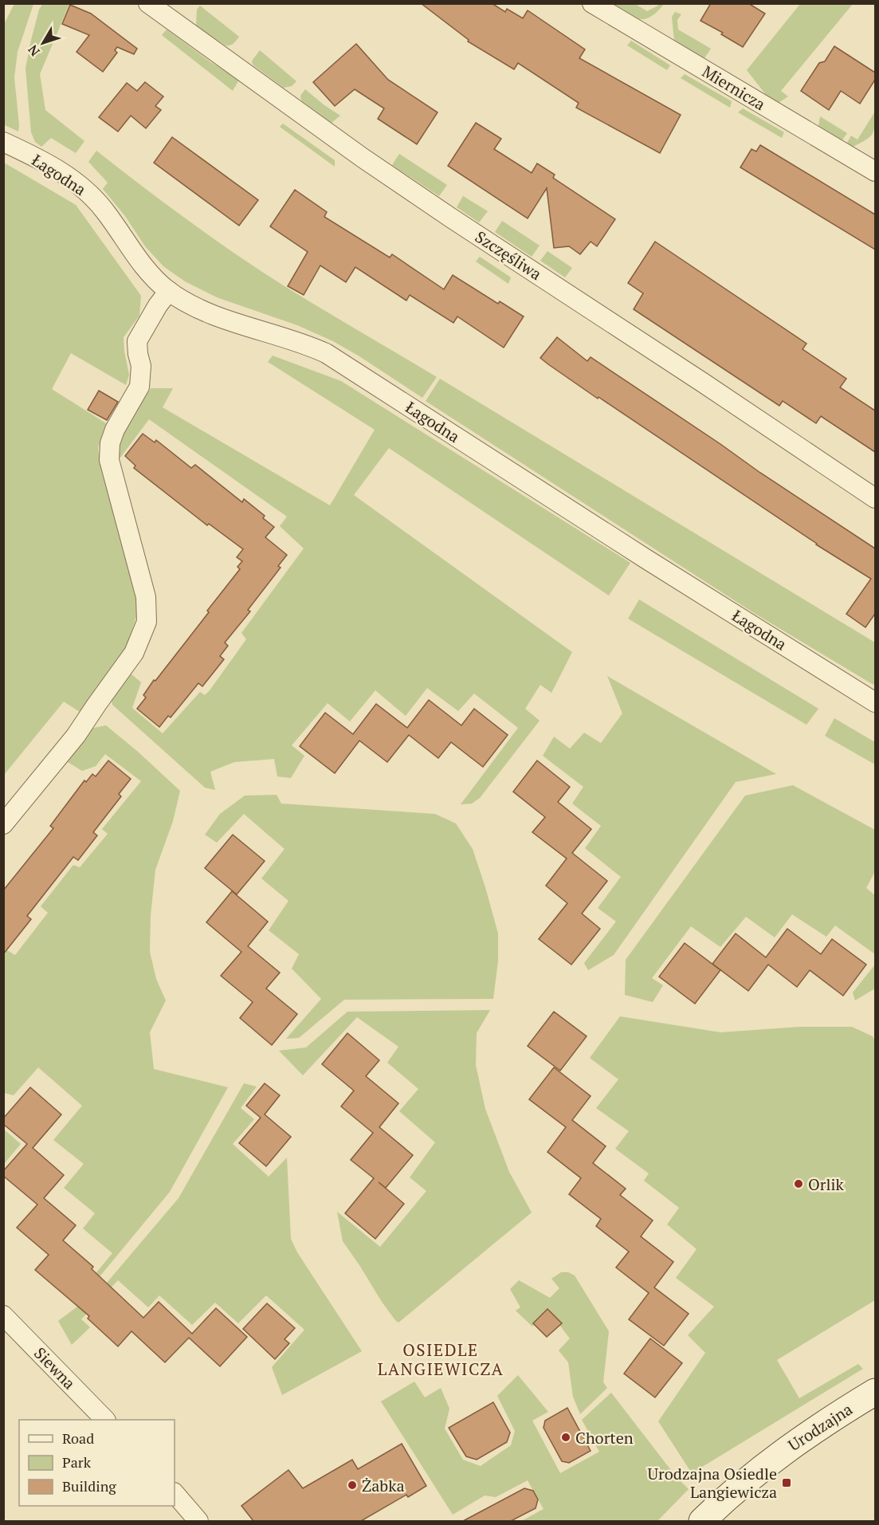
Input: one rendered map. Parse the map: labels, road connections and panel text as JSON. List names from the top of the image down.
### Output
{
  "streets": {
    "street": [
      "Miernicza",
      "Łagodna",
      "Szczęśliwa",
      "Siewna",
      "Urodzajna"
    ]
  },
  "districts": ["OSIEDLE LANGIEWICZA"],
  "places": {
    "other": ["Orlik", "Chorten", "Żabka"],
    "transit": ["Urodzajna Osiedle Langiewicza"]
  },
  "legend": ["Road", "Park", "Building"],
  "north": "bottom left"
}
